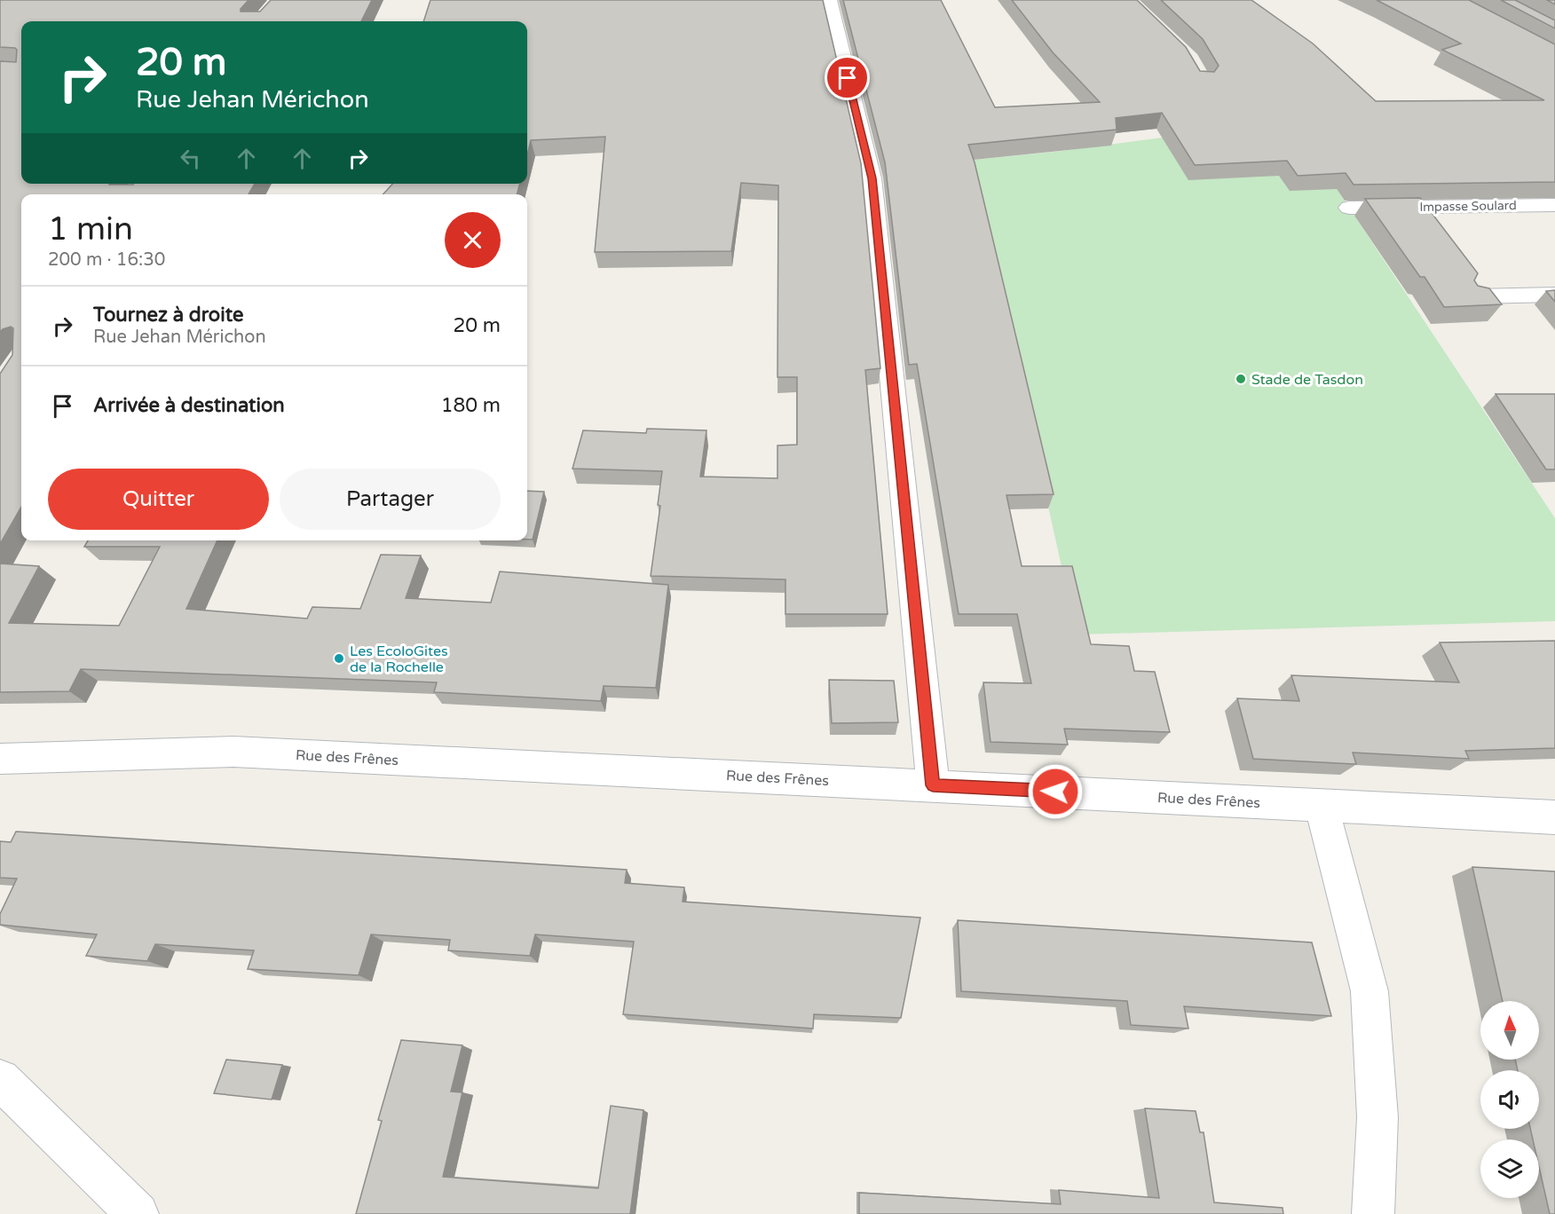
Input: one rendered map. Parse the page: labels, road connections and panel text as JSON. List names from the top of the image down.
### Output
{
  "streets": {
    "street": ["Impasse Soulard", "Rue des Frênes"]
  },
  "places": ["Stade de Tasdon", "Les EcoloGites de la Rochelle"],
  "north": "top",
  "page": {
    "turn": ["20 m", "Rue Jehan Mérichon"],
    "heading": ["1 min", "200 m · 16:30"],
    "list": [
      {
        "name": "Tournez à droite",
        "note": "Rue Jehan Mérichon",
        "value": "20 m"
      },
      {
        "name": "Arrivée à destination",
        "value": "180 m"
      }
    ],
    "buttons": ["Quitter", "Partager"]
  }
}
